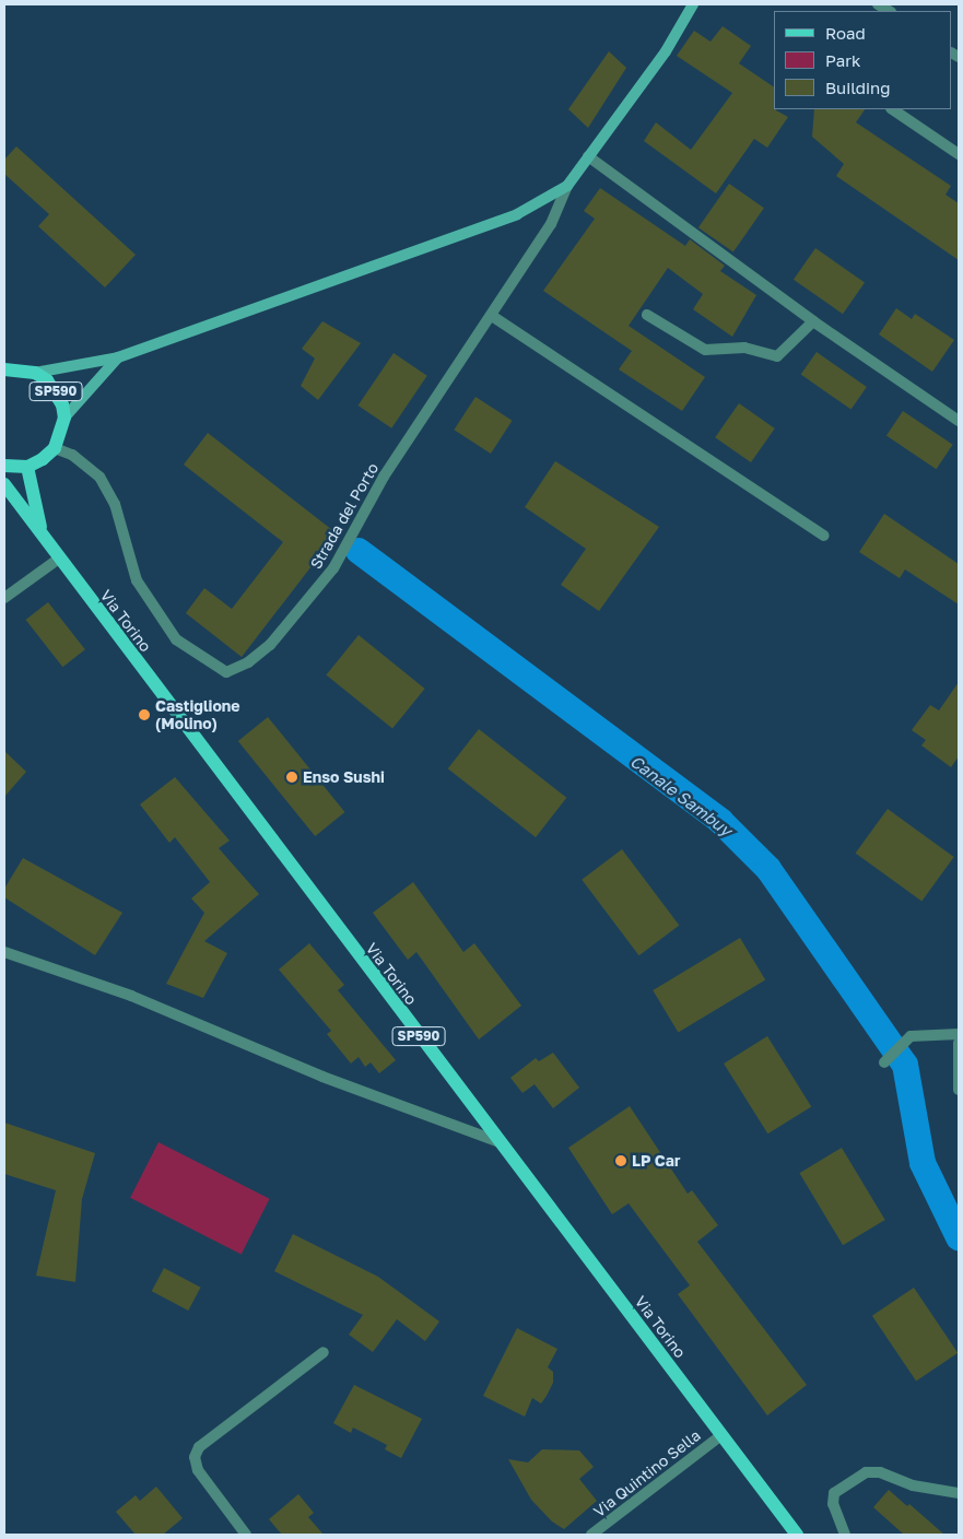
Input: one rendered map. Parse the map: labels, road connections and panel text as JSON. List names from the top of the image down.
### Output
{
  "streets": {
    "main road": ["SP590", "Via Torino"],
    "street": ["Strada del Porto", "Via Quintino Sella"]
  },
  "crossings": [
    ["SP590", "Strada del Porto"],
    ["SP590", "Via Torino"],
    ["Via Torino", "Via Quintino Sella"]
  ],
  "water": ["Canale Sambuy"],
  "places": ["Castiglione (Molino)", "Enso Sushi", "LP Car"],
  "legend": ["Road", "Park", "Building"]
}
